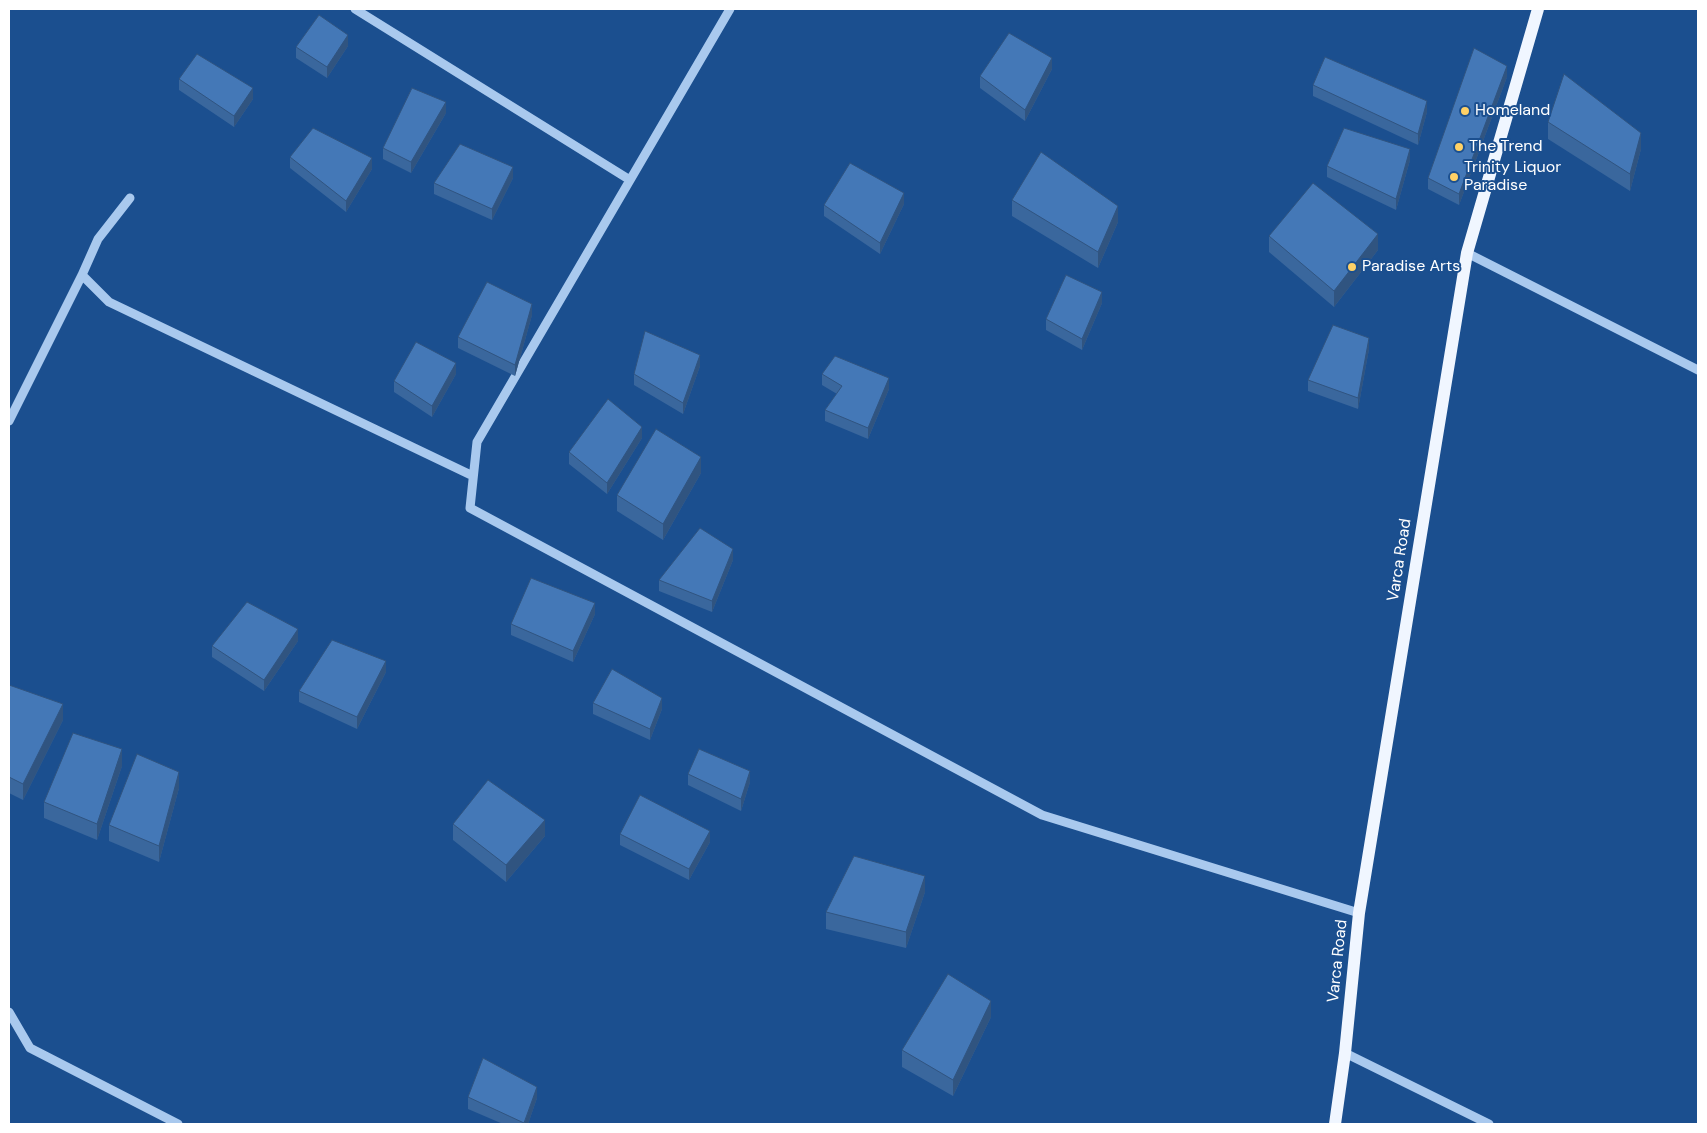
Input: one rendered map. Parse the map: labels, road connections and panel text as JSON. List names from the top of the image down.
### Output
{
  "streets": {
    "main road": ["Varca Road"]
  },
  "places": [
    "Homeland",
    "The Trend",
    "Trinity Liquor Paradise",
    "Paradise Arts"
  ]
}
